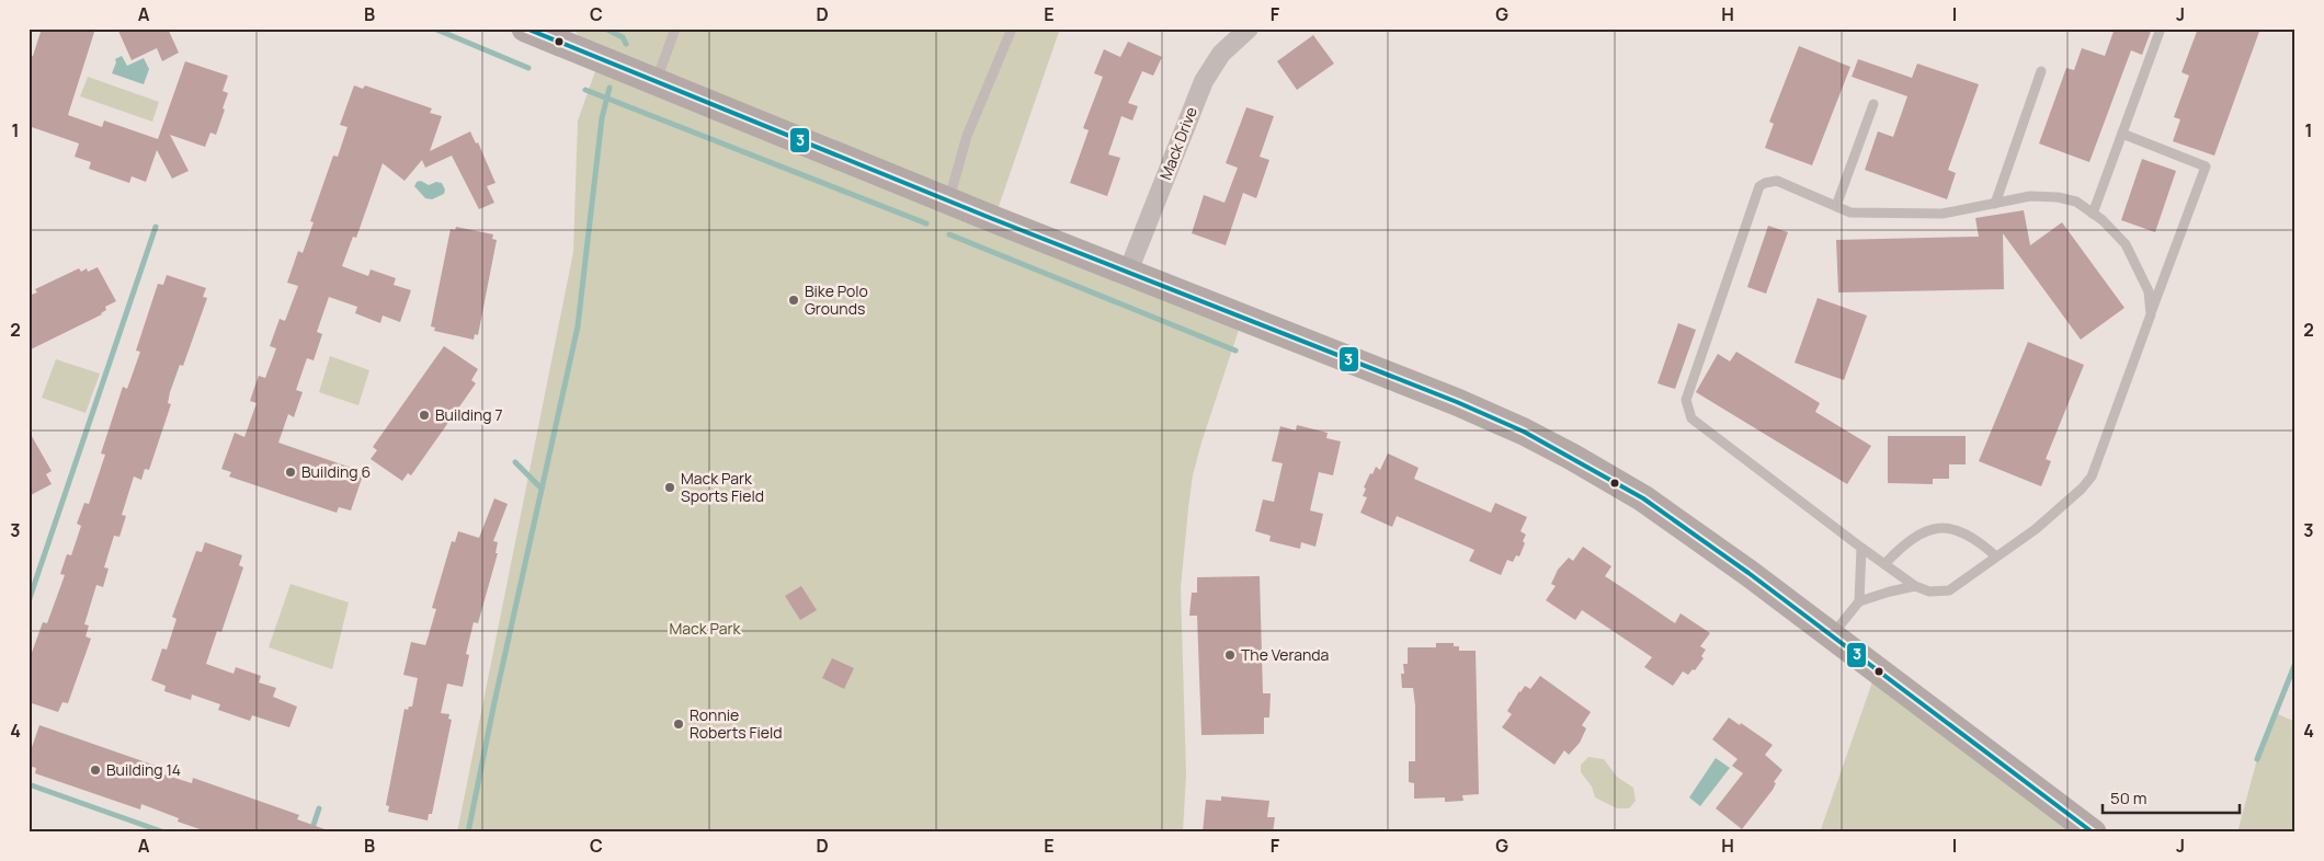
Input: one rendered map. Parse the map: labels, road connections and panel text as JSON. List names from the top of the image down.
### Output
{
  "streets": {
    "street": ["Mack Drive"]
  },
  "parks": ["Mack Park"],
  "places": [
    "Bike Polo Grounds",
    "Building 7",
    "Building 6",
    "Mack Park Sports Field",
    "The Veranda",
    "Ronnie Roberts Field",
    "Building 14"
  ],
  "lines": ["transit line 3"],
  "scale_bar": "50 m",
  "grid": {
    "columns": [
      "A",
      "B",
      "C",
      "D",
      "E",
      "F",
      "G",
      "H",
      "I",
      "J"
    ],
    "rows": [
      "1",
      "2",
      "3",
      "4"
    ]
  }
}
